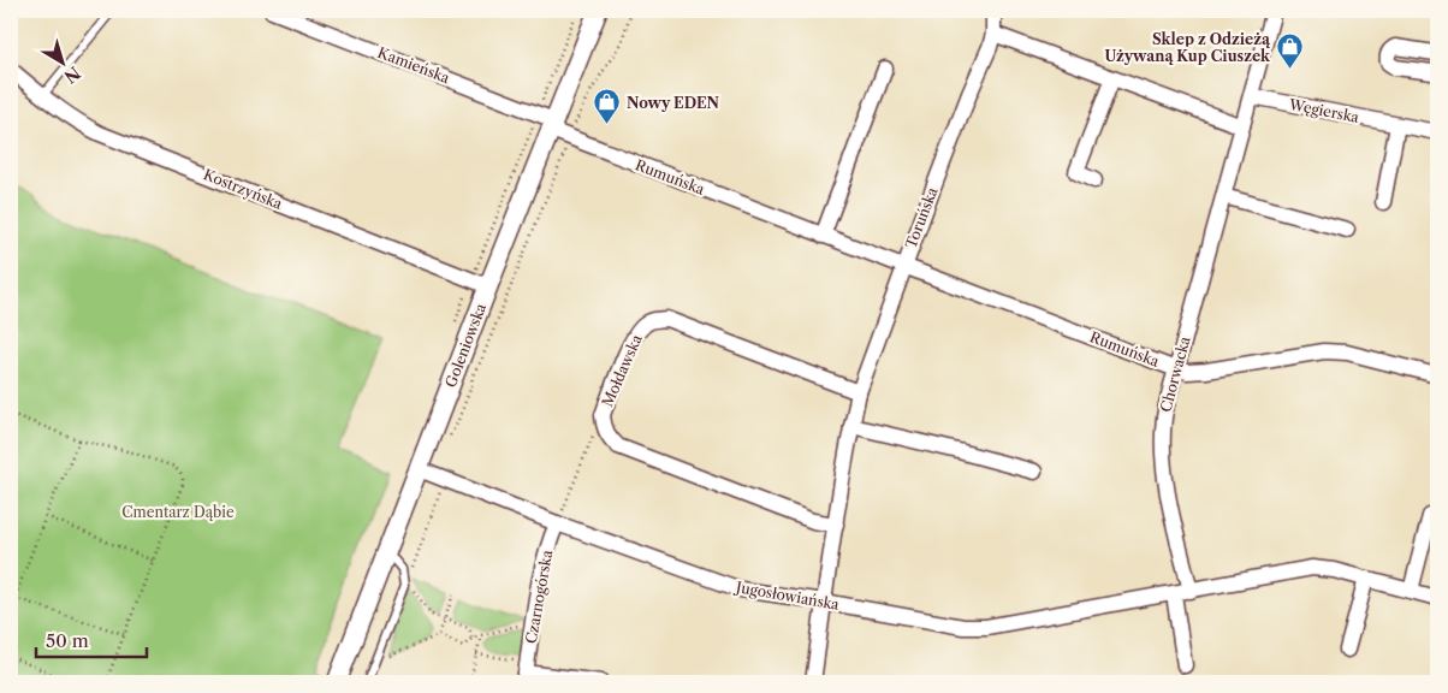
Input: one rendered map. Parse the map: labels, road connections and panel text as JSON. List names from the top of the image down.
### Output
{
  "streets": {
    "street": [
      "Kamieńska",
      "Węgierska",
      "Rumuńska",
      "Kostrzyńska",
      "Toruńska",
      "Goleniowska",
      "Mołdawska",
      "Chorwacka",
      "Jugosłowiańska",
      "Czarnogórska"
    ]
  },
  "crossings": [
    ["Kamieńska", "Rumuńska"],
    ["Kamieńska", "Goleniowska"],
    ["Węgierska", "Chorwacka"],
    ["Rumuńska", "Toruńska"],
    ["Rumuńska", "Goleniowska"],
    ["Rumuńska", "Chorwacka"],
    ["Kostrzyńska", "Goleniowska"],
    ["Toruńska", "Mołdawska"],
    ["Toruńska", "Jugosłowiańska"],
    ["Goleniowska", "Jugosłowiańska"],
    ["Chorwacka", "Jugosłowiańska"],
    ["Jugosłowiańska", "Czarnogórska"]
  ],
  "parks": ["Cmentarz Dąbie"],
  "places": {
    "shop": ["Sklep z Odzieżą Używaną Kup Ciuszek", "Nowy EDEN"]
  },
  "scale_bar": "50 m",
  "north": "bottom right"
}
